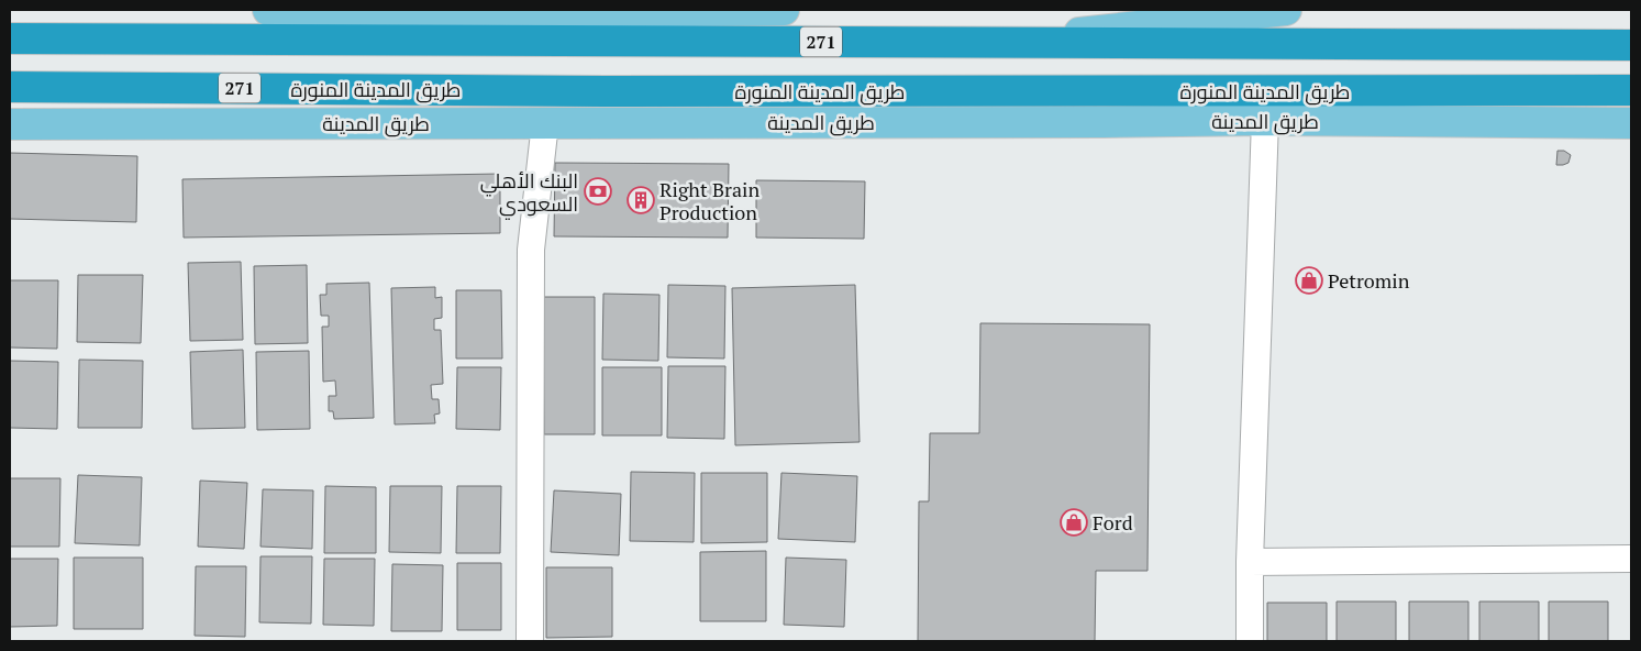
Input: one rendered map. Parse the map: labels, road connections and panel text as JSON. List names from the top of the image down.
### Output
{
  "streets": {
    "highway": ["271", "طريق المدينة المنورة"],
    "main road": ["طريق المدينة"]
  },
  "places": {
    "bank": ["البنك الأهلي السعودي"],
    "building": ["Right Brain Production"],
    "shop": ["Petromin", "Ford"]
  }
}
